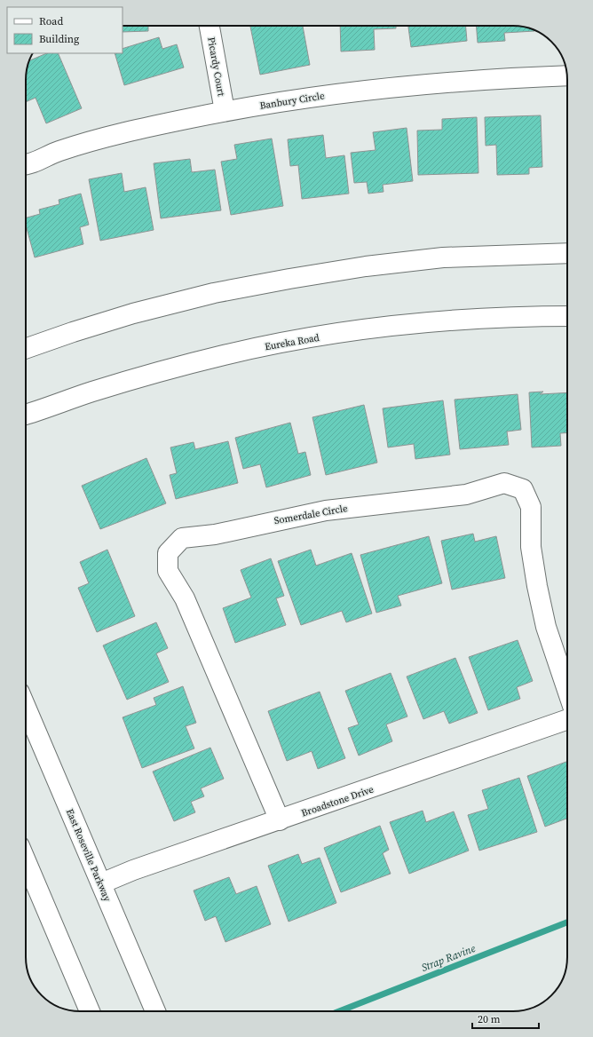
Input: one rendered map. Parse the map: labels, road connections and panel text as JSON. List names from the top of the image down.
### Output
{
  "streets": {
    "street": [
      "Picardy Court",
      "Banbury Circle",
      "Eureka Road",
      "Somerdale Circle",
      "Broadstone Drive",
      "East Roseville Parkway"
    ]
  },
  "crossings": [
    ["Picardy Court", "Banbury Circle"],
    ["Somerdale Circle", "Broadstone Drive"],
    ["Broadstone Drive", "East Roseville Parkway"]
  ],
  "water": ["Strap Ravine"],
  "legend": ["Road", "Building"],
  "scale_bar": "20 m"
}
